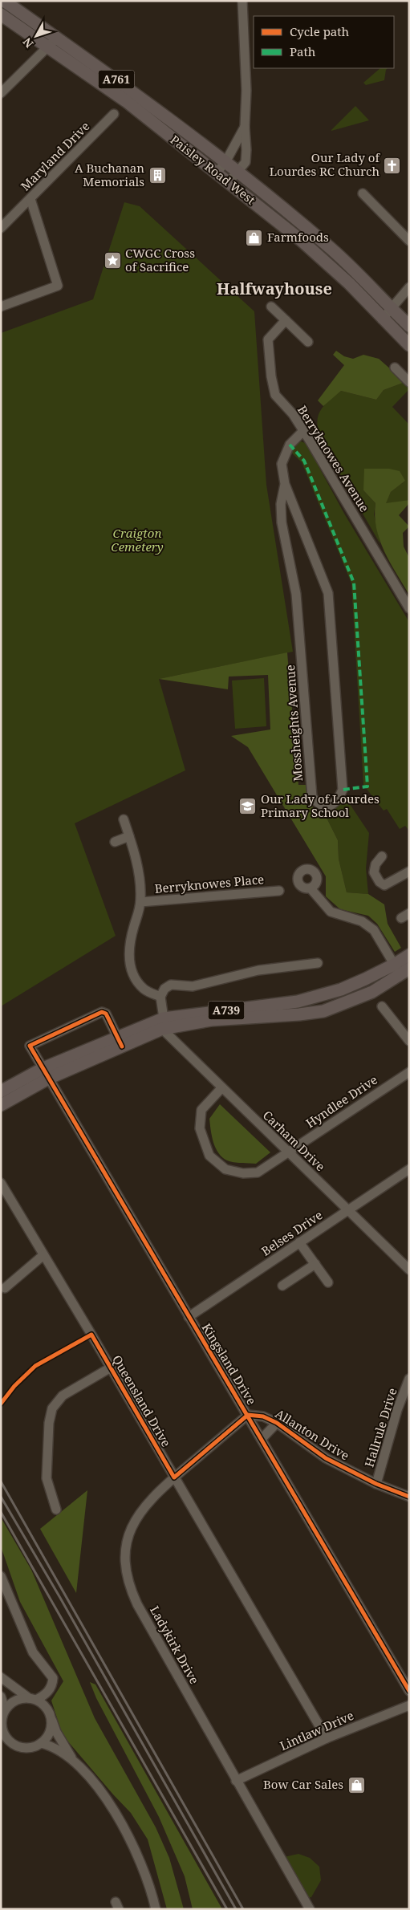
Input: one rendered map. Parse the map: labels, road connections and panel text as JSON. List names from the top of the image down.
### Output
{
  "streets": {
    "main road": ["A761", "Paisley Road West", "A739"],
    "street": [
      "Maryland Drive",
      "Berryknowes Avenue",
      "Mossheights Avenue",
      "Berryknowes Place",
      "Hyndlee Drive",
      "Carham Drive",
      "Belses Drive",
      "Kingsland Drive",
      "Queensland Drive",
      "Hallrule Drive",
      "Allanton Drive",
      "Ladykirk Drive",
      "Lintlaw Drive"
    ]
  },
  "crossings": [
    ["Berryknowes Avenue", "Mossheights Avenue"],
    ["A739", "Carham Drive"],
    ["A739", "Kingsland Drive"],
    ["Hyndlee Drive", "Carham Drive"],
    ["Carham Drive", "Belses Drive"],
    ["Belses Drive", "Kingsland Drive"],
    ["Kingsland Drive", "Allanton Drive"],
    ["Kingsland Drive", "Ladykirk Drive"],
    ["Queensland Drive", "Ladykirk Drive"],
    ["Queensland Drive", "Lintlaw Drive"],
    ["Hallrule Drive", "Allanton Drive"],
    ["Allanton Drive", "Ladykirk Drive"],
    ["Ladykirk Drive", "Lintlaw Drive"]
  ],
  "districts": ["Halfwayhouse"],
  "parks": ["Craigton Cemetery"],
  "places": {
    "church": ["Our Lady of Lourdes RC Church"],
    "building": ["A Buchanan Memorials"],
    "shop": ["Farmfoods", "Bow Car Sales"],
    "place": ["CWGC Cross of Sacrifice"],
    "school or university": ["Our Lady of Lourdes Primary School"]
  },
  "legend": ["Cycle path", "Path"],
  "north": "bottom left"
}
